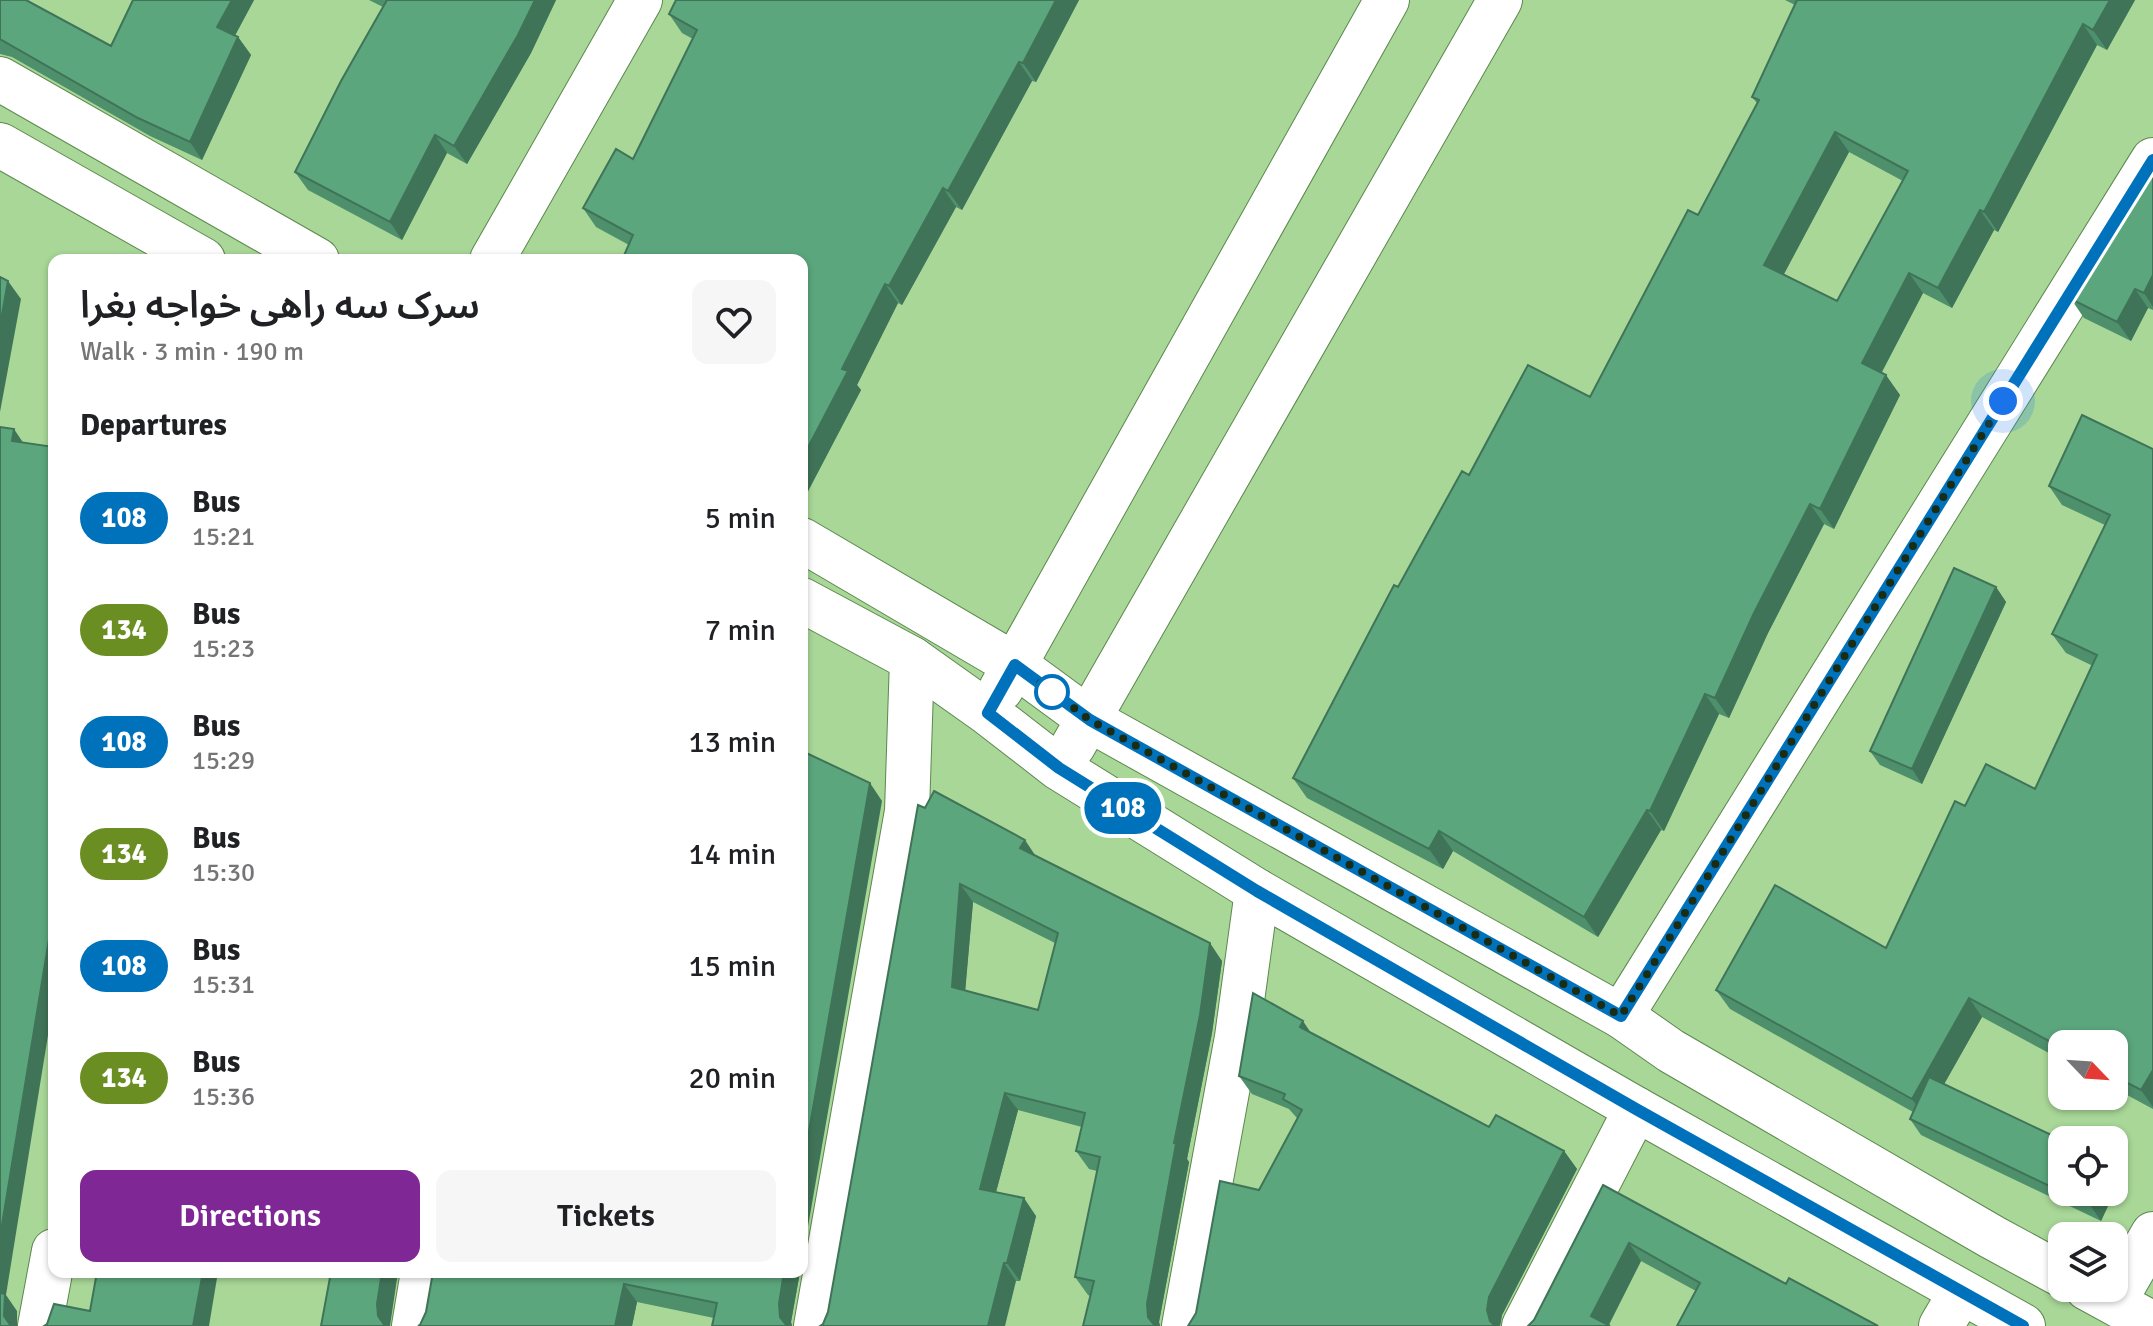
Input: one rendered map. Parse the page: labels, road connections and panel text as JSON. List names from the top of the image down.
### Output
{
  "lines": ["bus line 108"],
  "north": "bottom right",
  "page": {
    "on_map": "108",
    "heading": [
      ["سرک سه راهی خواجه بغرا", "Walk · 3 min · 190 m"],
      "Departures"
    ],
    "list": [
      {
        "mark": "108",
        "name": "Bus",
        "note": "15:21",
        "value": "5 min"
      },
      {
        "mark": "134",
        "name": "Bus",
        "note": "15:23",
        "value": "7 min"
      },
      {
        "mark": "108",
        "name": "Bus",
        "note": "15:29",
        "value": "13 min"
      },
      {
        "mark": "134",
        "name": "Bus",
        "note": "15:30",
        "value": "14 min"
      },
      {
        "mark": "108",
        "name": "Bus",
        "note": "15:31",
        "value": "15 min"
      },
      {
        "mark": "134",
        "name": "Bus",
        "note": "15:36",
        "value": "20 min"
      }
    ],
    "buttons": ["Directions", "Tickets"]
  }
}
